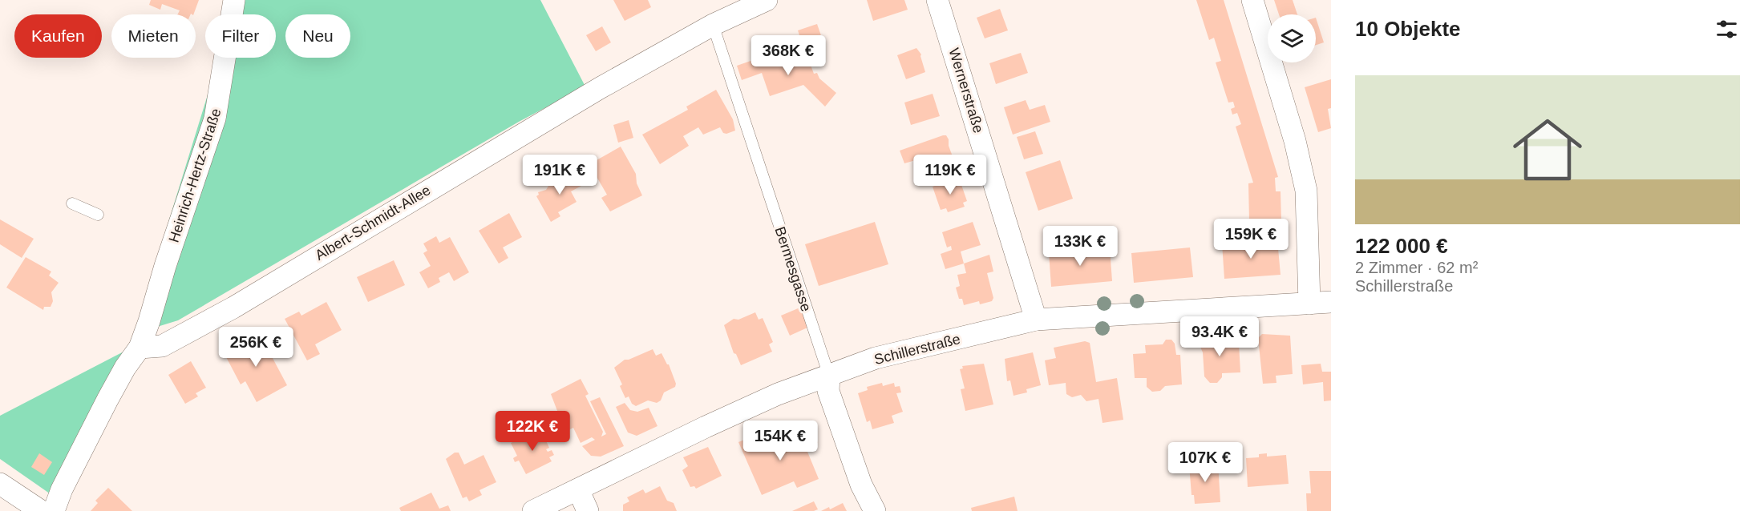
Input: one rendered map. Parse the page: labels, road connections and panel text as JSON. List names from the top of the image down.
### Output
{
  "streets": {
    "street": [
      "Wernerstraße",
      "Heinrich-Hertz-Straße",
      "Albert-Schmidt-Allee",
      "Bermesgasse",
      "Schillerstraße"
    ]
  },
  "crossings": [
    ["Wernerstraße", "Schillerstraße"],
    ["Heinrich-Hertz-Straße", "Albert-Schmidt-Allee"],
    ["Albert-Schmidt-Allee", "Bermesgasse"],
    ["Bermesgasse", "Schillerstraße"]
  ],
  "page": {
    "heading": "10 Objekte",
    "chip": [
      "Kaufen",
      "Mieten",
      "Filter",
      "Neu"
    ],
    "price": [
      "368K €",
      "191K €",
      "119K €",
      "159K €",
      "133K €",
      "93.4K €",
      "256K €",
      "122K €",
      "154K €",
      "107K €"
    ],
    "list": [
      {
        "name": "122 000 €",
        "note": "2 Zimmer · 62 m² · Schillerstraße"
      }
    ]
  }
}
